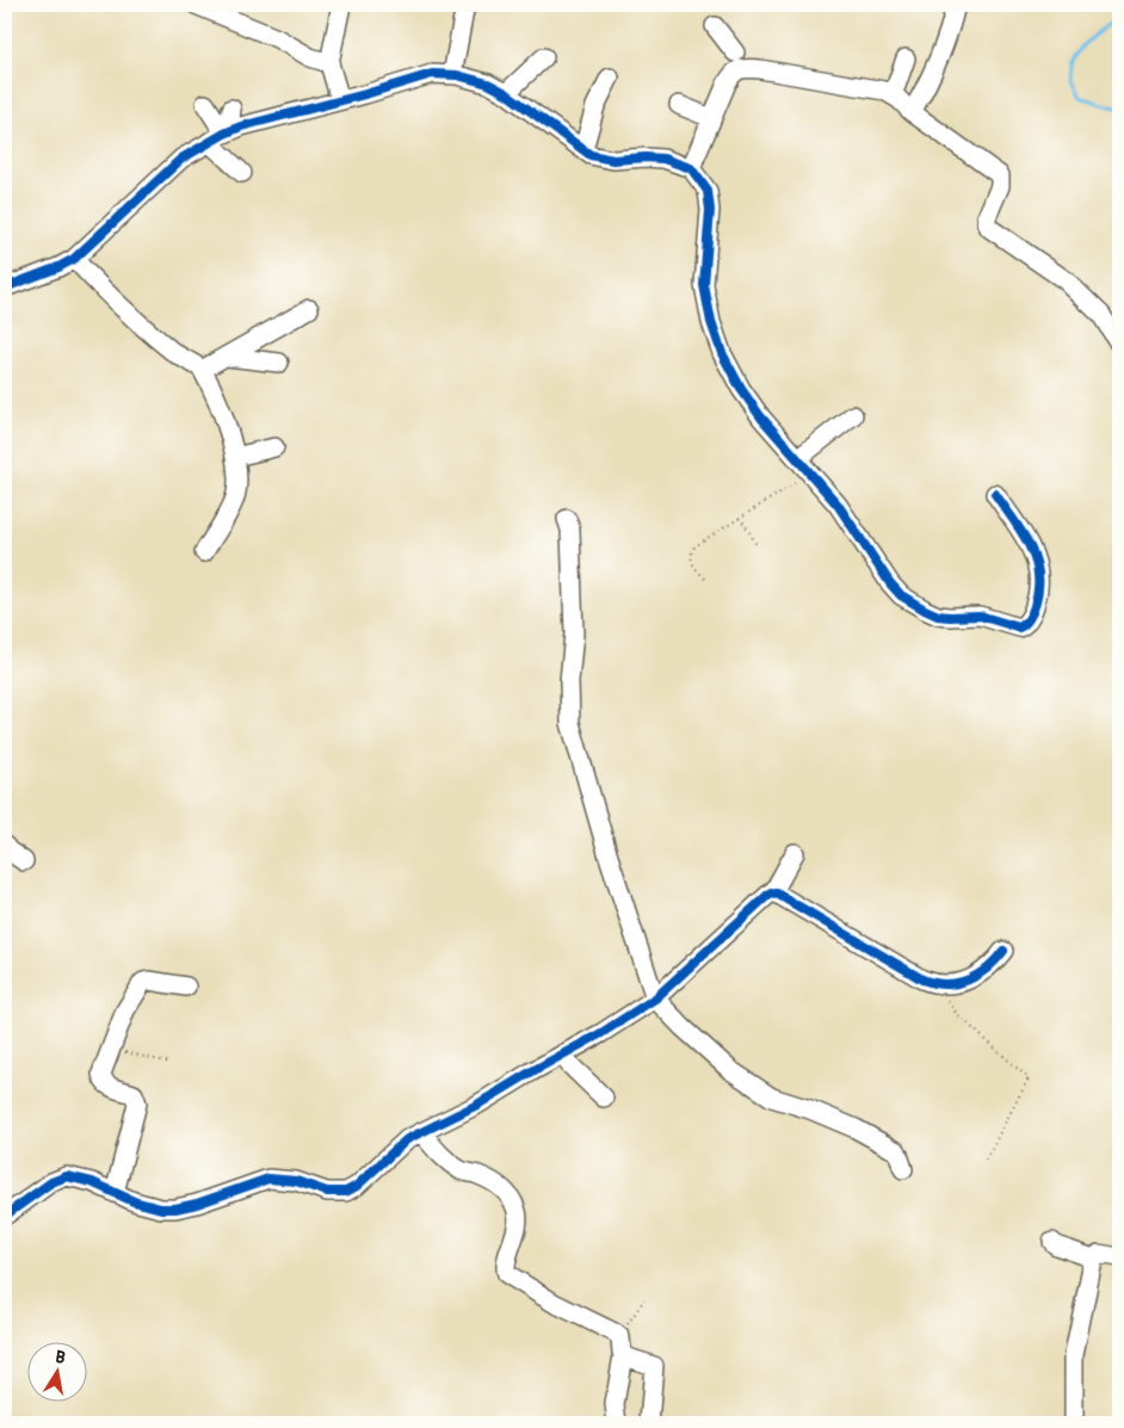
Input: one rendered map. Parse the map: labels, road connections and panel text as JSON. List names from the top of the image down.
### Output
{
  "north": "top"
}
